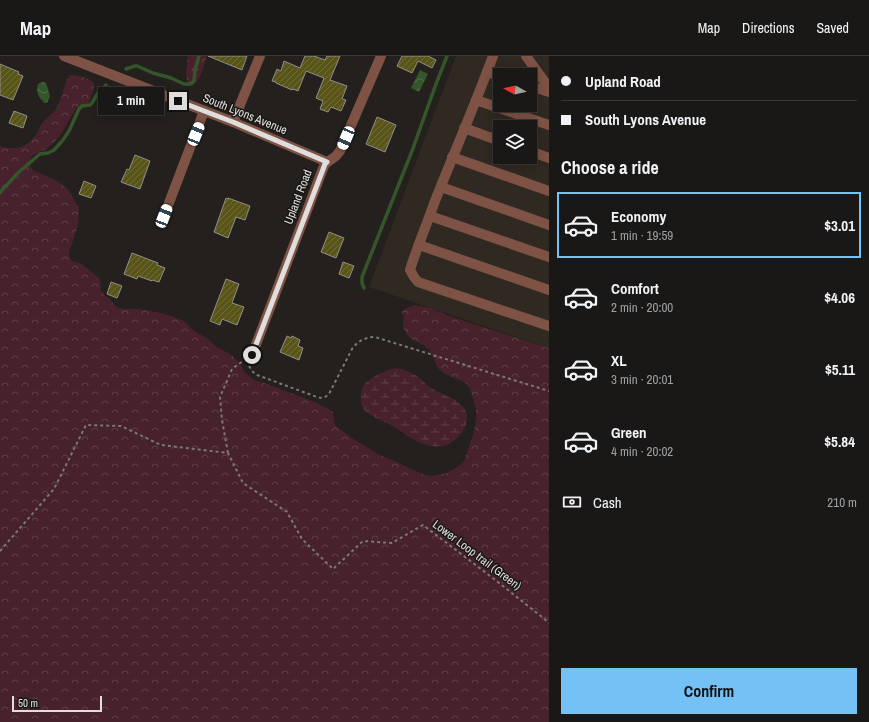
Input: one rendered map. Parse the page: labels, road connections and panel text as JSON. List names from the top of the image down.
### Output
{
  "streets": {
    "street": ["South Lyons Avenue", "Upland Road"],
    "path": ["Lower Loop trail (Green)"]
  },
  "crossings": [
    ["South Lyons Avenue", "Upland Road"]
  ],
  "scale_bar": "50 m",
  "north": "left",
  "page": {
    "header": "Map",
    "nav": ["Map", "Directions", "Saved"],
    "banner": ["Upland Road", "South Lyons Avenue"],
    "bubble": "1 min",
    "heading": "Choose a ride",
    "list": [
      {
        "name": "Economy",
        "note": "1 min · 19:59",
        "value": "$3.01"
      },
      {
        "name": "Comfort",
        "note": "2 min · 20:00",
        "value": "$4.06"
      },
      {
        "name": "XL",
        "note": "3 min · 20:01",
        "value": "$5.11"
      },
      {
        "name": "Green",
        "note": "4 min · 20:02",
        "value": "$5.84"
      }
    ],
    "pay": ["Cash", "210 m"],
    "buttons": "Confirm",
    "scale": "50 m"
  }
}
